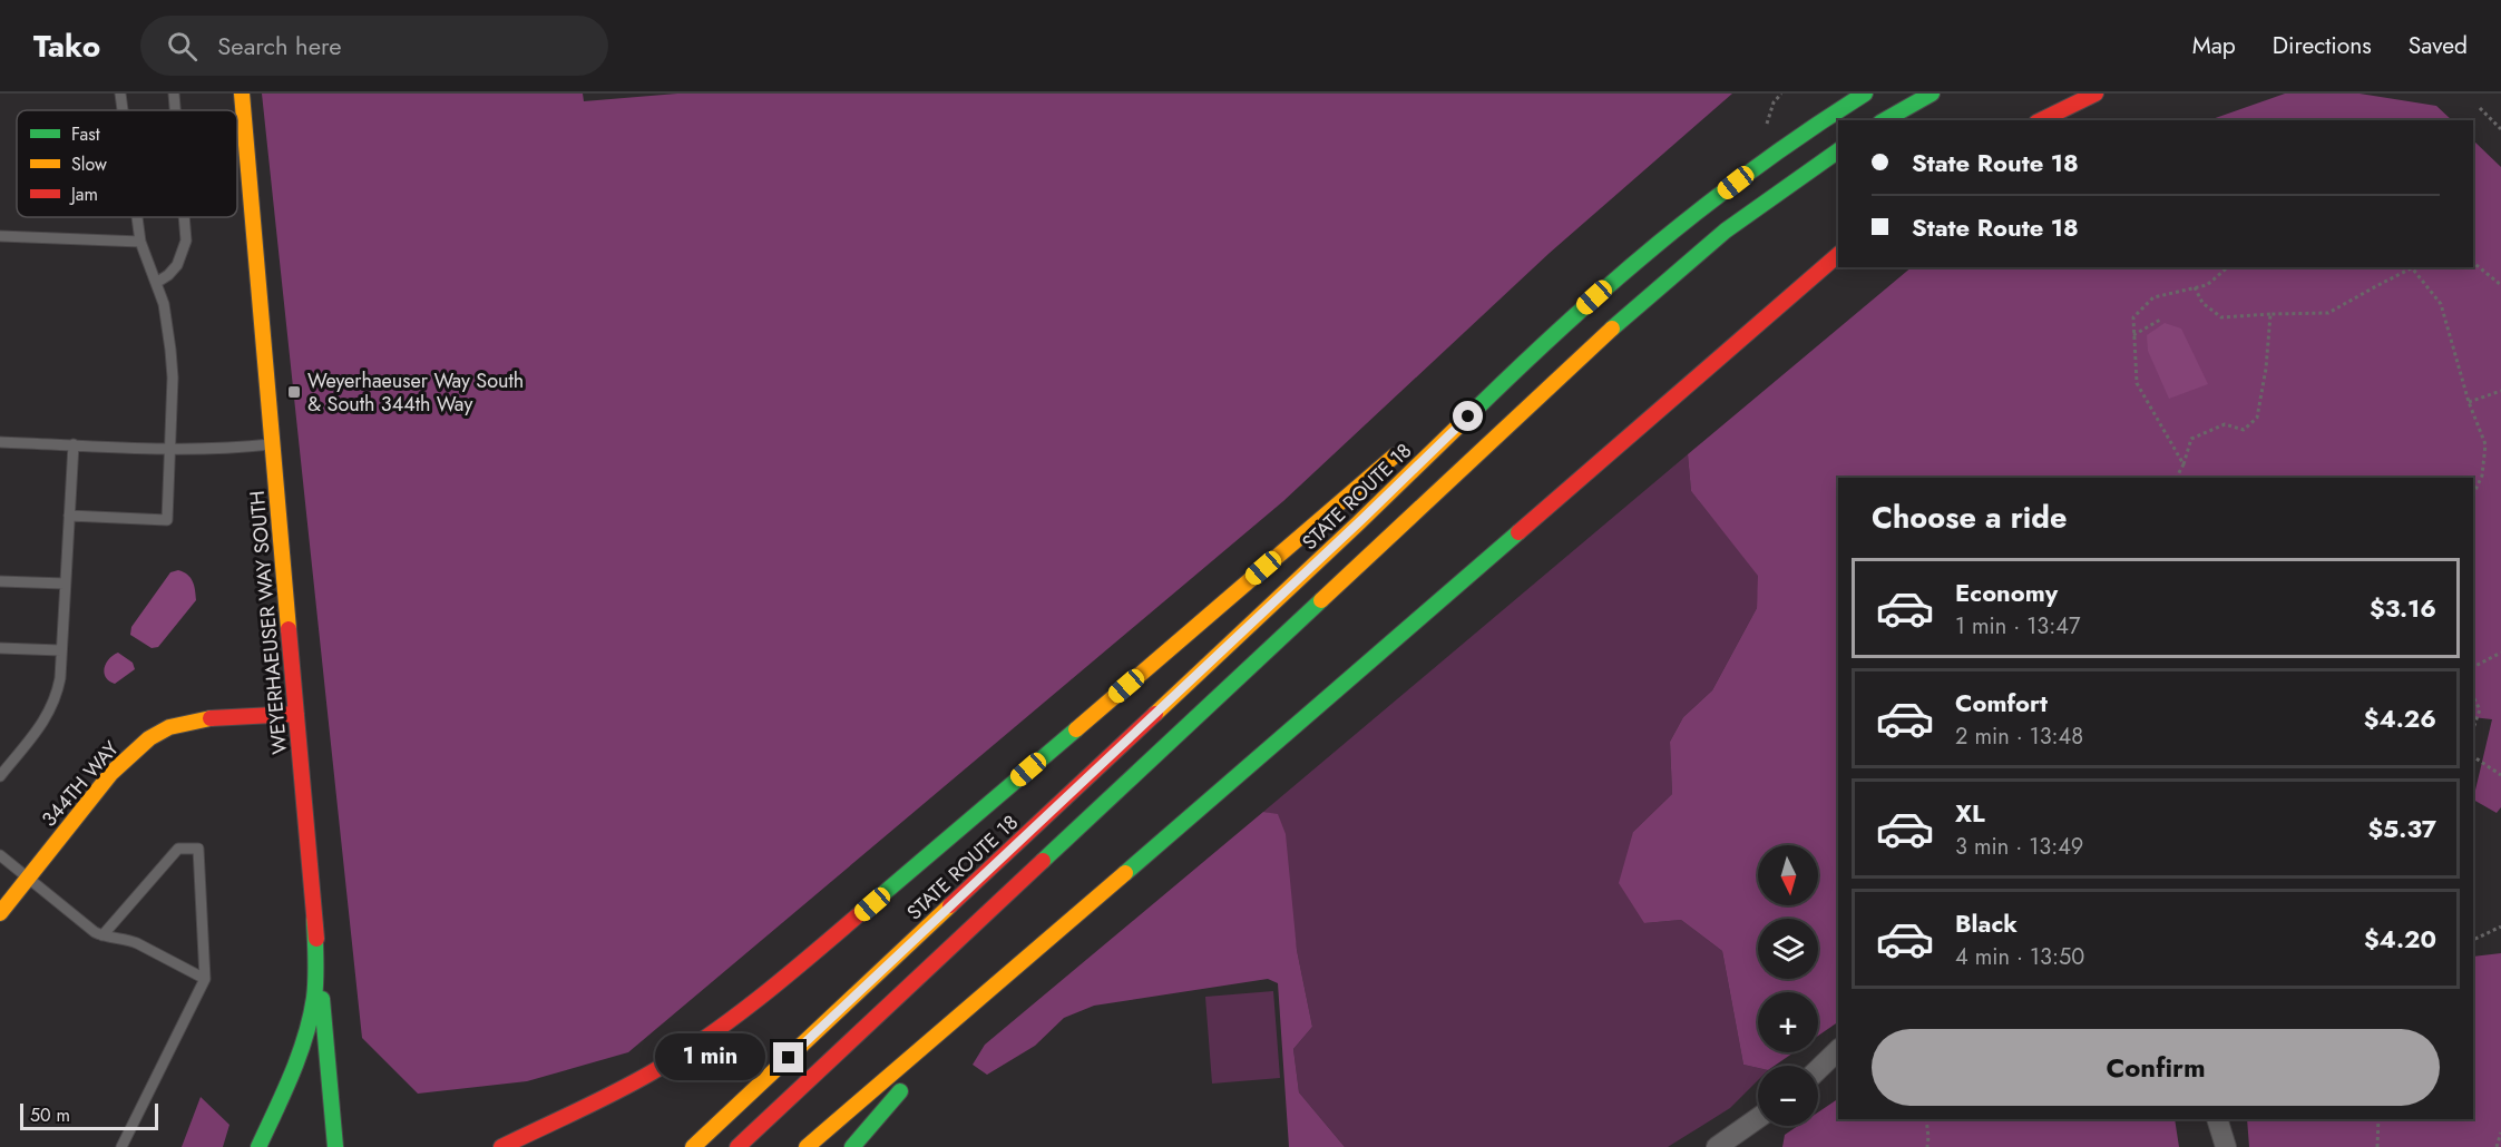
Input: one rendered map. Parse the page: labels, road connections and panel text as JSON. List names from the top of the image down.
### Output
{
  "streets": {
    "main road": ["STATE ROUTE 18", "WEYERHAEUSER WAY SOUTH", "344TH WAY"]
  },
  "crossings": [
    ["WEYERHAEUSER WAY SOUTH", "344TH WAY"]
  ],
  "places": {
    "transit": ["Weyerhaeuser Way South & South 344th Way"]
  },
  "legend": ["Fast", "Slow", "Jam"],
  "scale_bar": "50 m",
  "north": "bottom",
  "page": {
    "header": "Tako",
    "search": "Search here",
    "nav": ["Map", "Directions", "Saved"],
    "banner": ["State Route 18", "State Route 18"],
    "heading": "Choose a ride",
    "list": [
      {
        "name": "Economy",
        "note": "1 min · 13:47",
        "value": "$3.16"
      },
      {
        "name": "Comfort",
        "note": "2 min · 13:48",
        "value": "$4.26"
      },
      {
        "name": "XL",
        "note": "3 min · 13:49",
        "value": "$5.37"
      },
      {
        "name": "Black",
        "note": "4 min · 13:50",
        "value": "$4.20"
      }
    ],
    "map_buttons": ["+", "−"],
    "buttons": "Confirm",
    "bubble": "1 min",
    "scale": "50 m"
  }
}
